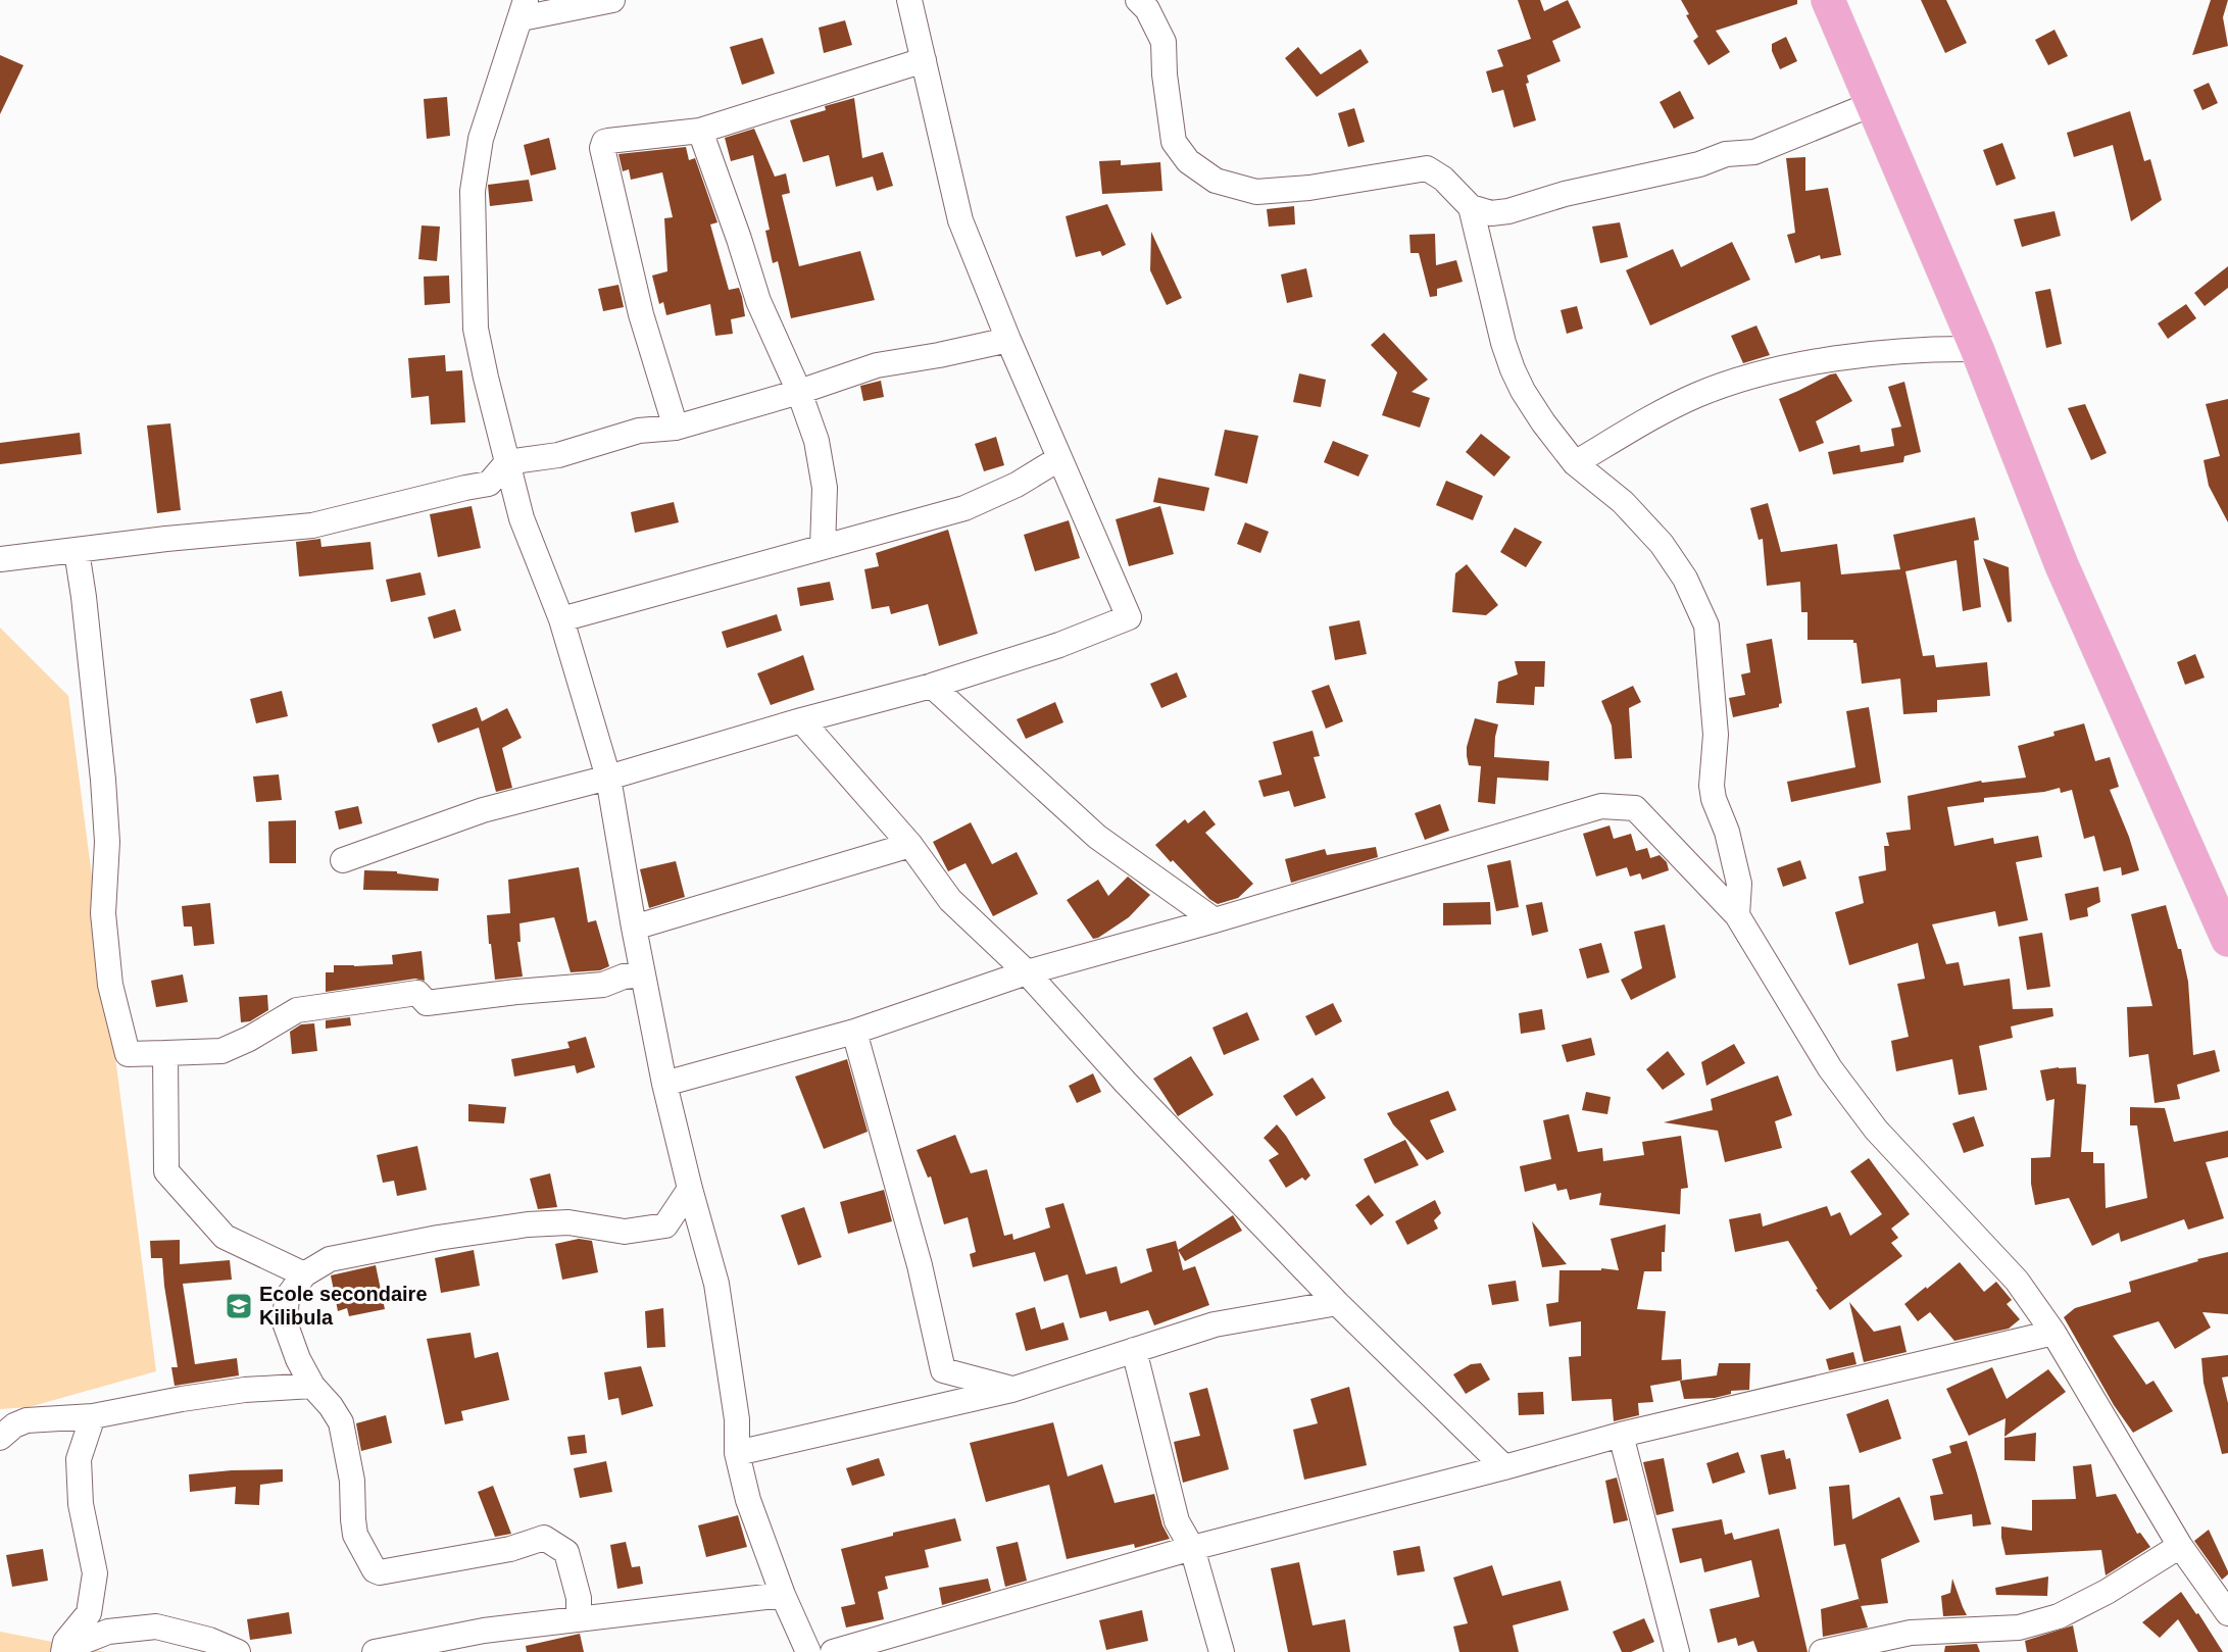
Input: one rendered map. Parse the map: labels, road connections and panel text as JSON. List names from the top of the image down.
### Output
{
  "places": {
    "school or university": ["Ecole secondaire Kilibula"]
  }
}
